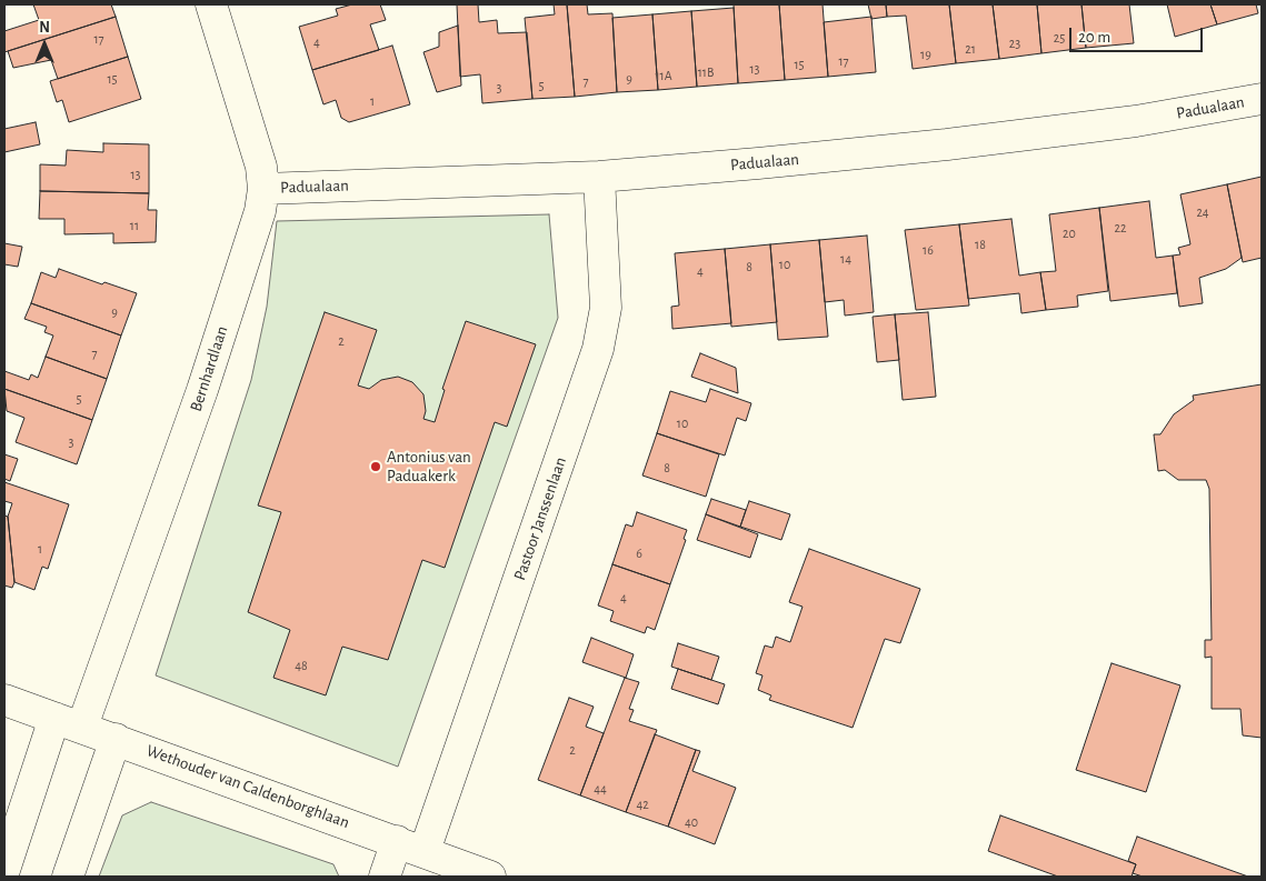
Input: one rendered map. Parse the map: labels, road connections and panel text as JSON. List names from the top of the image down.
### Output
{
  "streets": {
    "street": [
      "Padualaan",
      "Bernhardlaan",
      "Pastoor Janssenlaan",
      "Wethouder van Caldenborghlaan"
    ]
  },
  "crossings": [
    ["Padualaan", "Bernhardlaan"],
    ["Padualaan", "Pastoor Janssenlaan"],
    ["Bernhardlaan", "Wethouder van Caldenborghlaan"],
    ["Pastoor Janssenlaan", "Wethouder van Caldenborghlaan"]
  ],
  "places": ["Antonius van Paduakerk"],
  "house_numbers": [
    "25",
    "17",
    "4",
    "23",
    "21",
    "19",
    "17",
    "15",
    "13",
    "11B",
    "11A",
    "15",
    "9",
    "7",
    "5",
    "3",
    "1",
    "13",
    "24",
    "11",
    "22",
    "20",
    "18",
    "16",
    "14",
    "10",
    "8",
    "4",
    "9",
    "2",
    "7",
    "5",
    "10",
    "3",
    "8",
    "1",
    "6",
    "4",
    "48",
    "2",
    "44",
    "42",
    "40"
  ],
  "scale_bar": "20 m",
  "north": "top"
}
